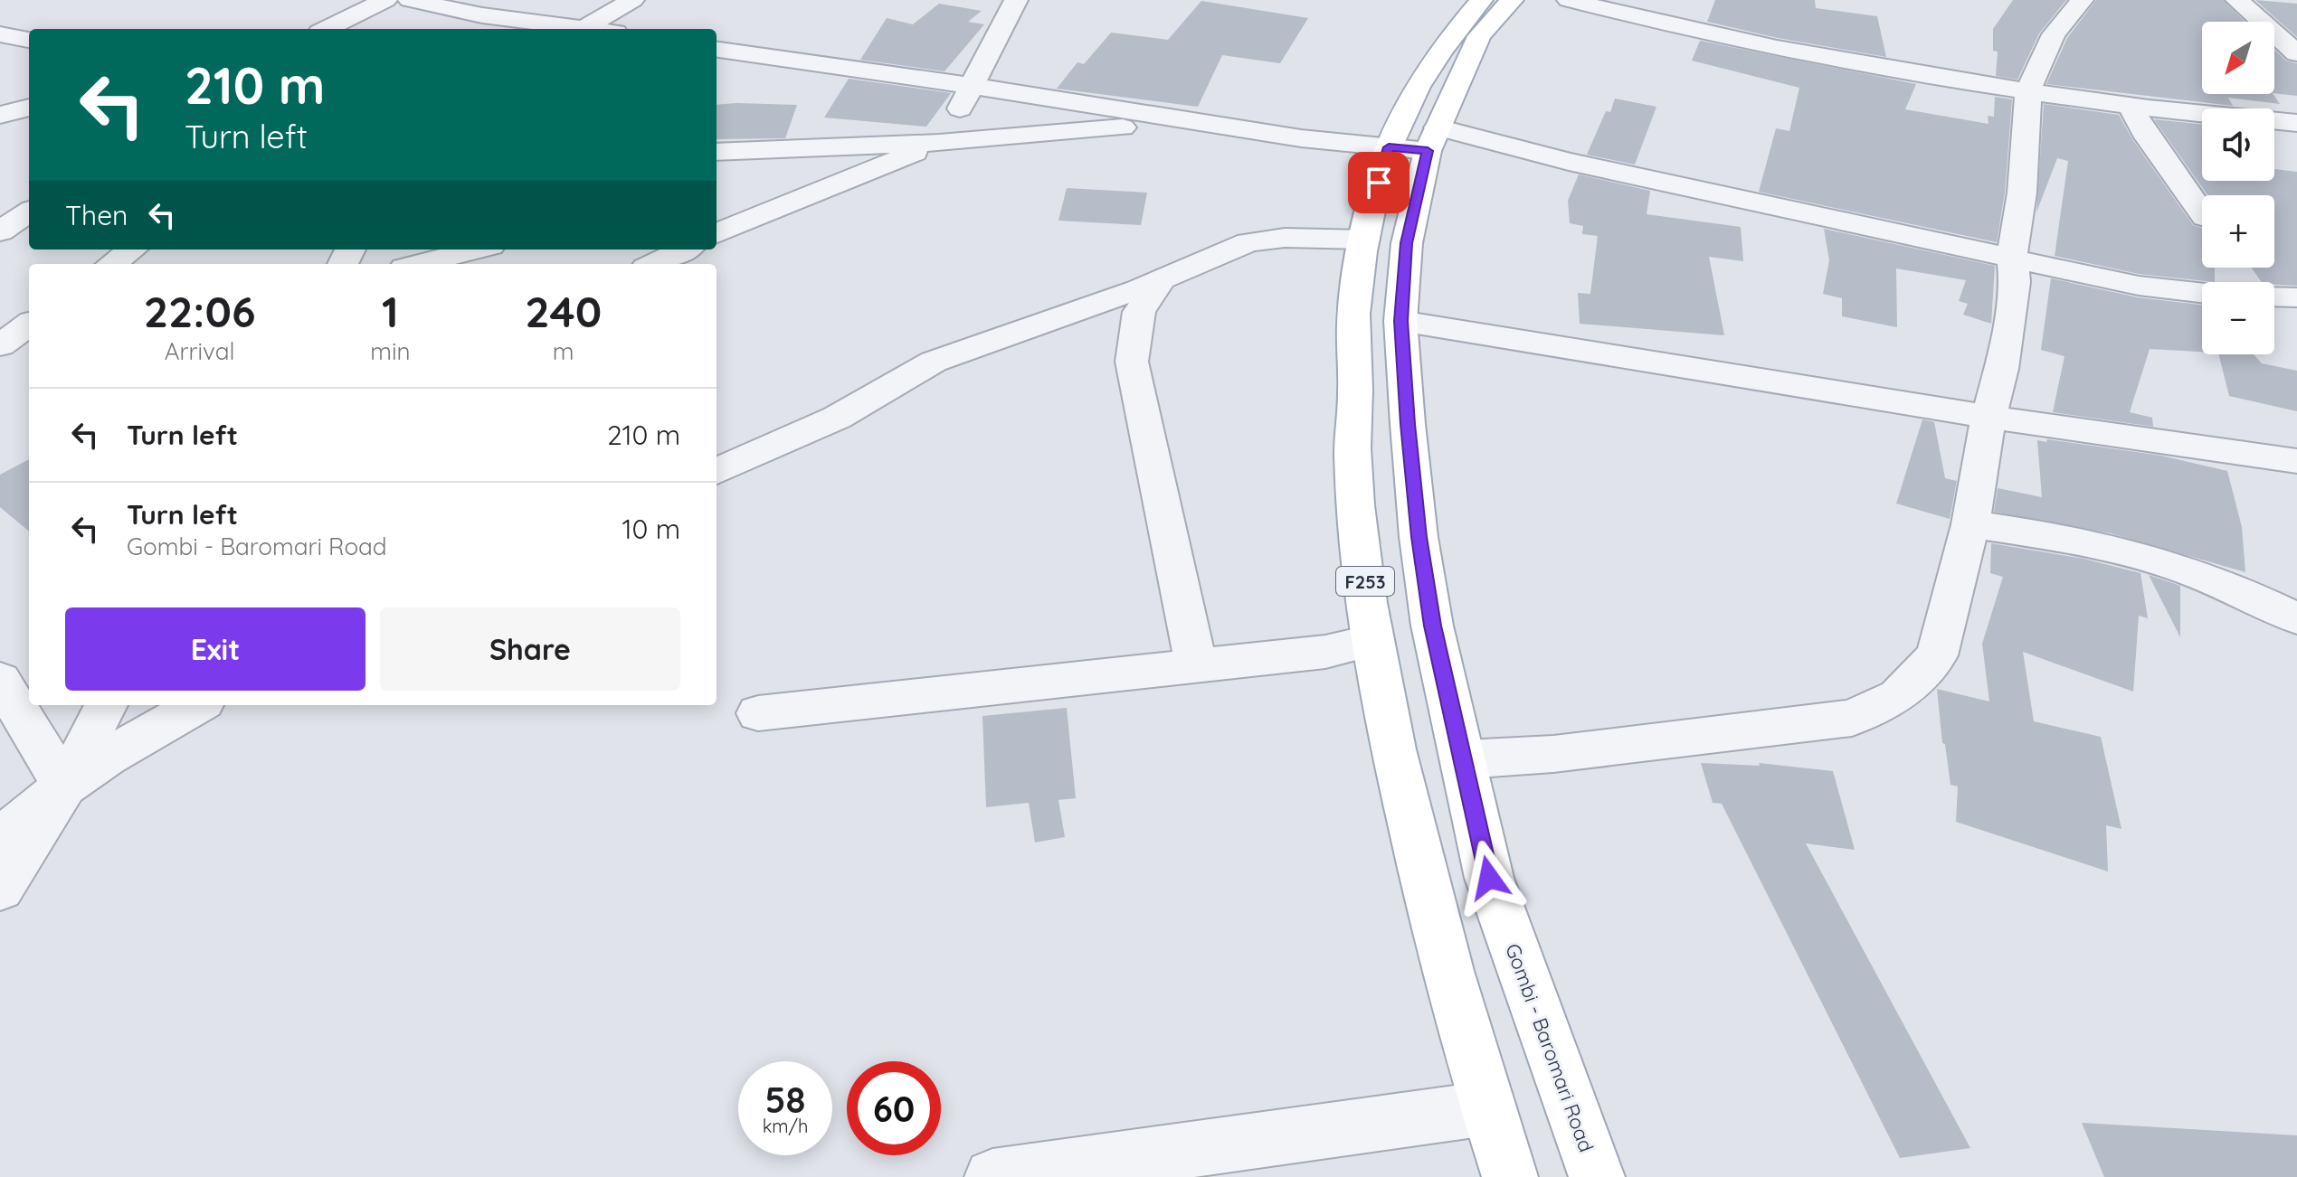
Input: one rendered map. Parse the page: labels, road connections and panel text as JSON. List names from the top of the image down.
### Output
{
  "streets": {
    "main road": ["F253", "Gombi - Baromari Road"]
  },
  "north": "bottom left",
  "page": {
    "map_buttons": ["+", "−"],
    "turn": ["210 m", "Turn left"],
    "then": "Then",
    "eta": [
      "22:06",
      "Arrival",
      "1",
      "min",
      "240",
      "m"
    ],
    "list": [
      {
        "name": "Turn left",
        "value": "210 m"
      },
      {
        "name": "Turn left",
        "note": "Gombi - Baromari Road",
        "value": "10 m"
      }
    ],
    "buttons": ["Exit", "Share"],
    "speed": "58 km/h",
    "limit": "60"
  }
}
